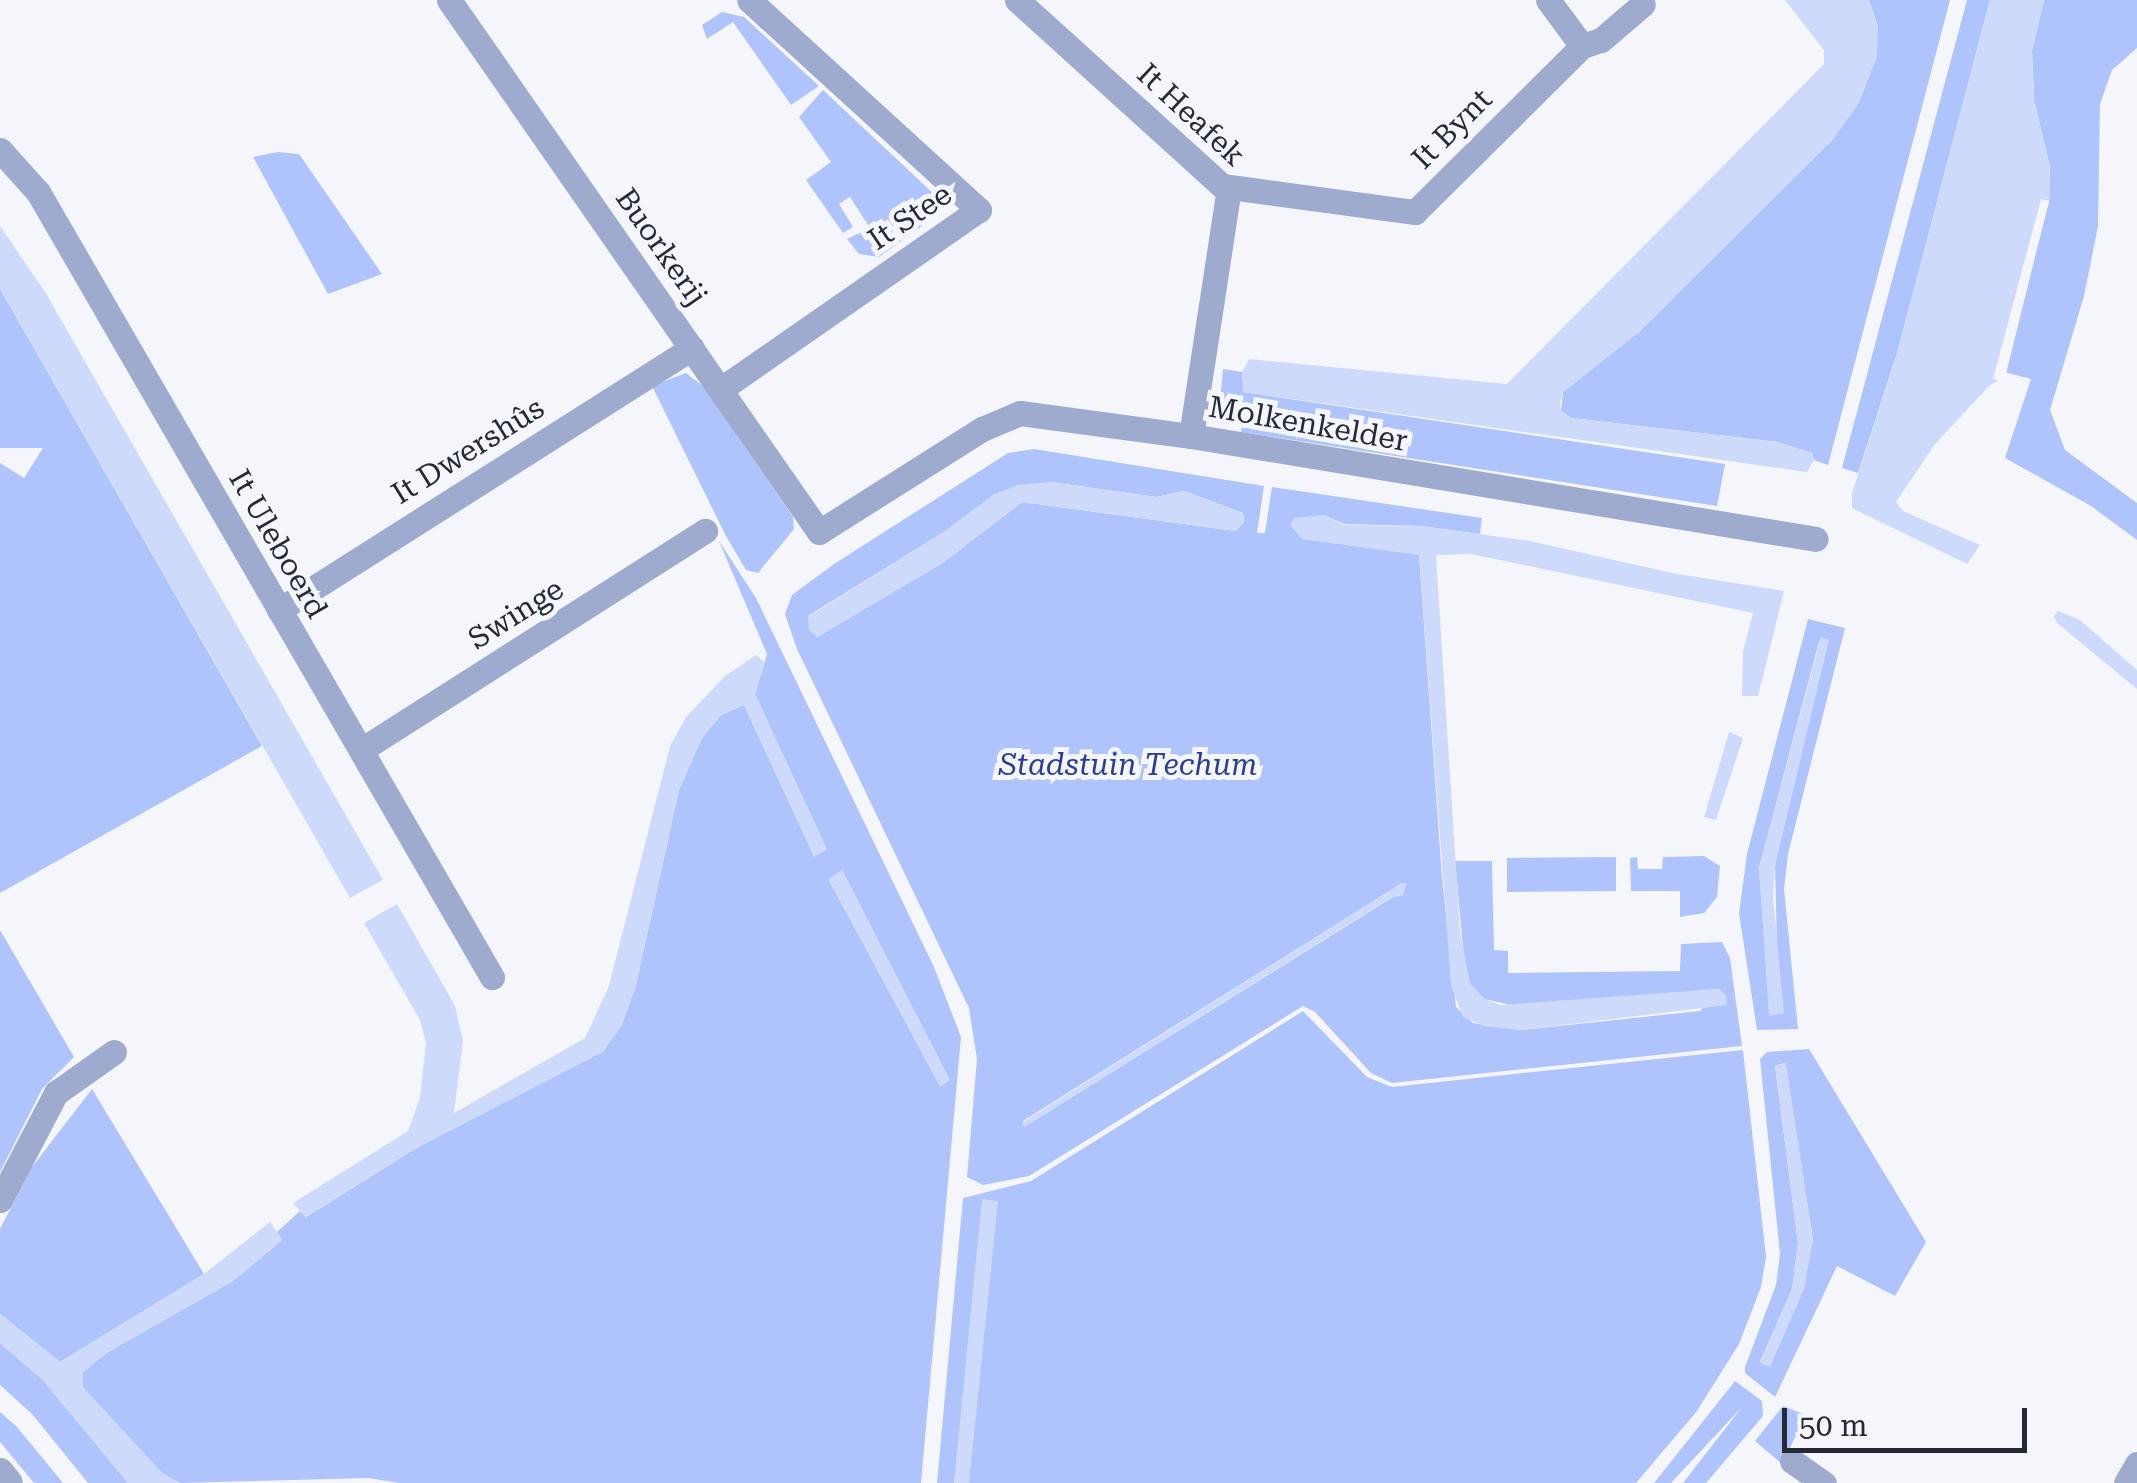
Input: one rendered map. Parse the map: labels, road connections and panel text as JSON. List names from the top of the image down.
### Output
{
  "streets": {
    "street": [
      "It Heafek",
      "It Bynt",
      "It Stee",
      "Buorkerij",
      "Molkenkelder",
      "It Dwershûs",
      "It Uleboerd",
      "Swinge"
    ]
  },
  "crossings": [
    ["It Heafek", "It Bynt"],
    ["It Heafek", "Molkenkelder"],
    ["It Stee", "Buorkerij"],
    ["Buorkerij", "Molkenkelder"],
    ["Buorkerij", "It Dwershûs"],
    ["It Dwershûs", "It Uleboerd"],
    ["It Uleboerd", "Swinge"]
  ],
  "parks": ["Stadstuin Techum"],
  "scale_bar": "50 m"
}
